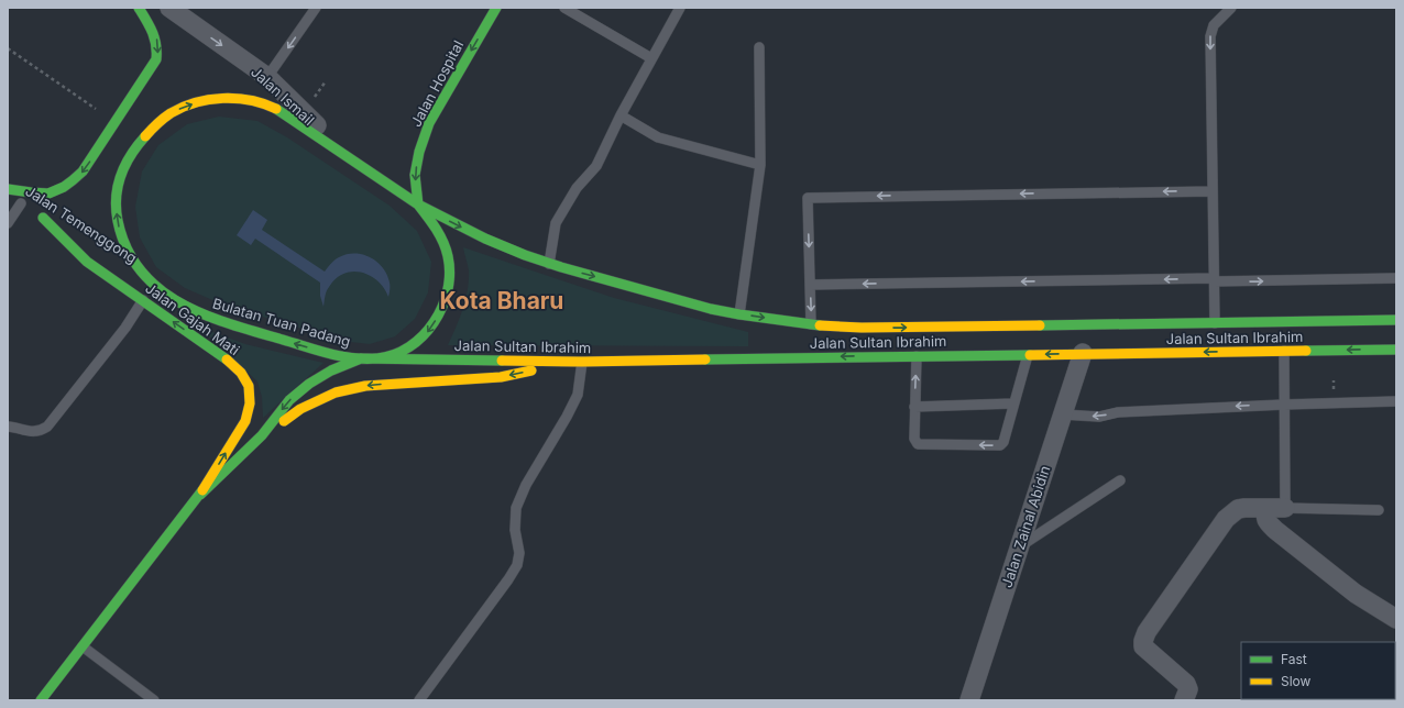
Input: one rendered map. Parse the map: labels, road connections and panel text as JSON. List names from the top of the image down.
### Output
{
  "streets": {
    "main road": [
      "Jalan Hospital",
      "Jalan Temenggong",
      "Jalan Gajah Mati",
      "Bulatan Tuan Padang",
      "Jalan Sultan Ibrahim"
    ],
    "street": ["Jalan Ismail", "Jalan Zainal Abidin"]
  },
  "crossings": [
    ["Jalan Hospital", "Bulatan Tuan Padang"],
    ["Jalan Hospital", "Jalan Sultan Ibrahim"],
    ["Jalan Ismail", "Bulatan Tuan Padang"],
    ["Jalan Temenggong", "Jalan Gajah Mati"],
    ["Jalan Temenggong", "Bulatan Tuan Padang"],
    ["Jalan Gajah Mati", "Bulatan Tuan Padang"],
    ["Jalan Gajah Mati", "Jalan Sultan Ibrahim"],
    ["Bulatan Tuan Padang", "Jalan Sultan Ibrahim"],
    ["Jalan Sultan Ibrahim", "Jalan Zainal Abidin"]
  ],
  "one_way": ["Jalan Hospital", "Jalan Ismail"],
  "districts": ["Kota Bharu"],
  "legend": ["Fast", "Slow"]
}
